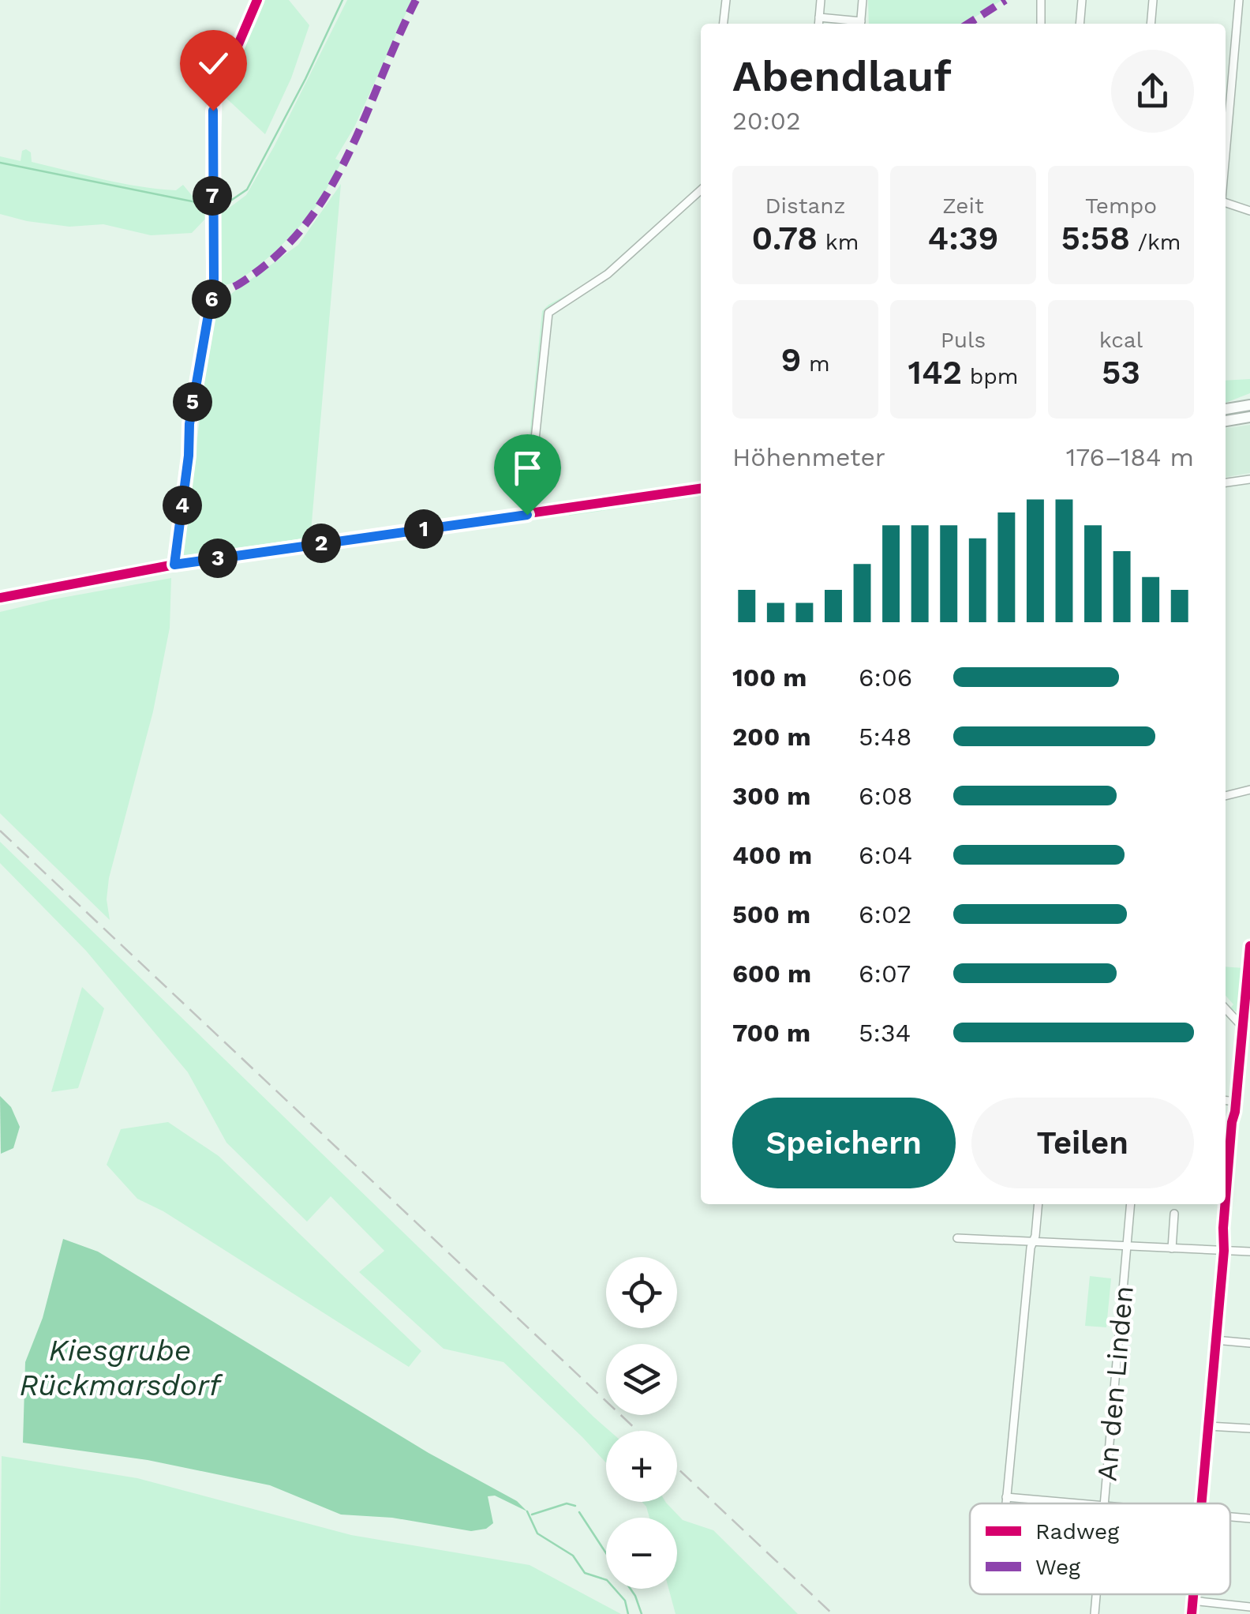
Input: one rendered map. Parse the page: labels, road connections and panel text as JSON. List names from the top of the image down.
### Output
{
  "streets": {
    "street": ["An den Linden"]
  },
  "water": ["Kiesgrube Rückmarsdorf"],
  "legend": ["Radweg", "Weg"],
  "page": {
    "heading": ["Abendlauf", "20:02"],
    "stats": [
      ["Distanz", "0.78 km"],
      ["Zeit", "4:39"],
      ["Tempo", "5:58 /km"],
      ["9 m"],
      ["Puls", "142 bpm"],
      ["kcal", "53"]
    ],
    "pins": [
      "7",
      "6",
      "5",
      "4",
      "1",
      "2",
      "3"
    ],
    "chart": ["Höhenmeter", "176–184 m"],
    "list": [
      {
        "name": "100 m",
        "note": "6:06"
      },
      {
        "name": "200 m",
        "note": "5:48"
      },
      {
        "name": "300 m",
        "note": "6:08"
      },
      {
        "name": "400 m",
        "note": "6:04"
      },
      {
        "name": "500 m",
        "note": "6:02"
      },
      {
        "name": "600 m",
        "note": "6:07"
      },
      {
        "name": "700 m",
        "note": "5:34"
      }
    ],
    "buttons": ["Speichern", "Teilen"],
    "map_buttons": ["+", "−"]
  }
}
